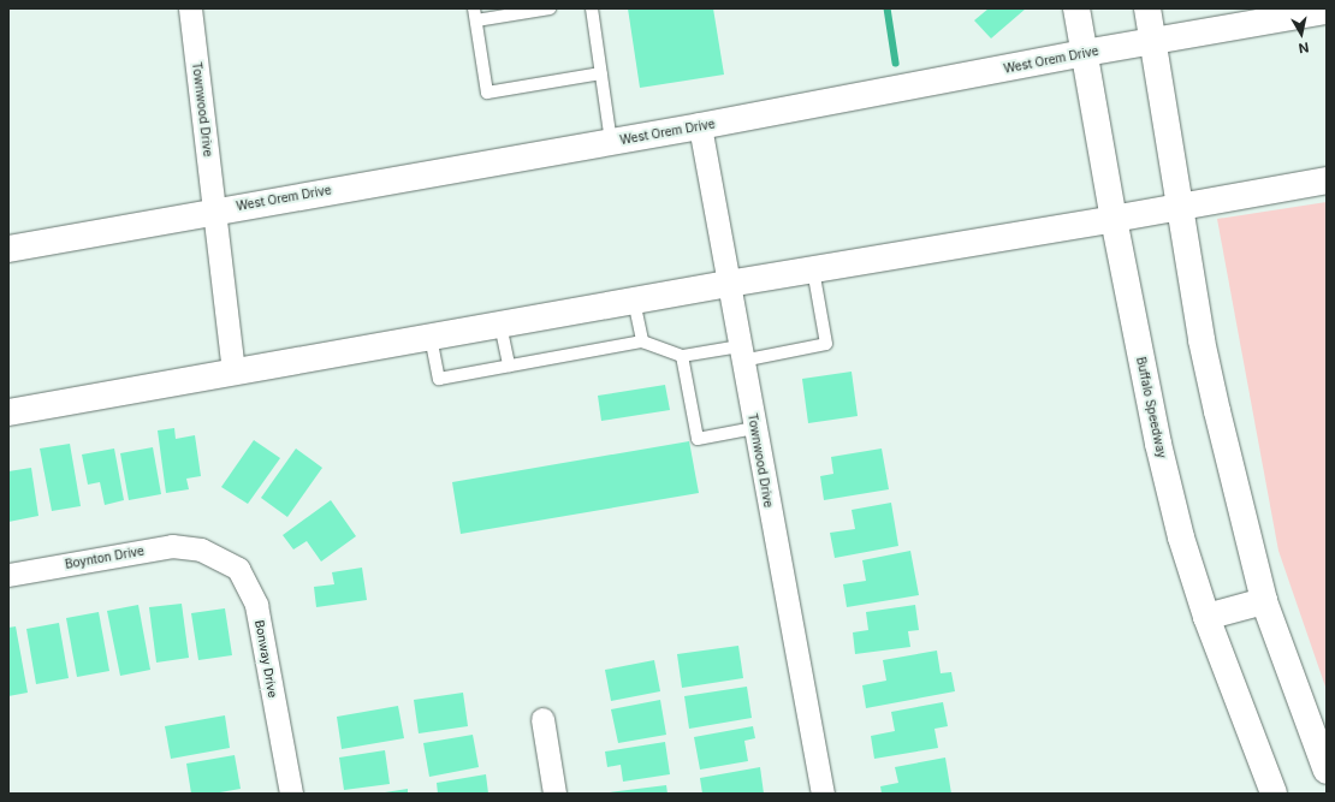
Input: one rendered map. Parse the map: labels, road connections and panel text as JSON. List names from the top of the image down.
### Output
{
  "streets": {
    "main road": ["West Orem Drive", "Buffalo Speedway"],
    "street": ["Townwood Drive", "Boynton Drive", "Bonway Drive"]
  },
  "crossings": [
    ["West Orem Drive", "Townwood Drive"],
    ["West Orem Drive", "Buffalo Speedway"],
    ["Boynton Drive", "Bonway Drive"]
  ],
  "north": "bottom"
}
